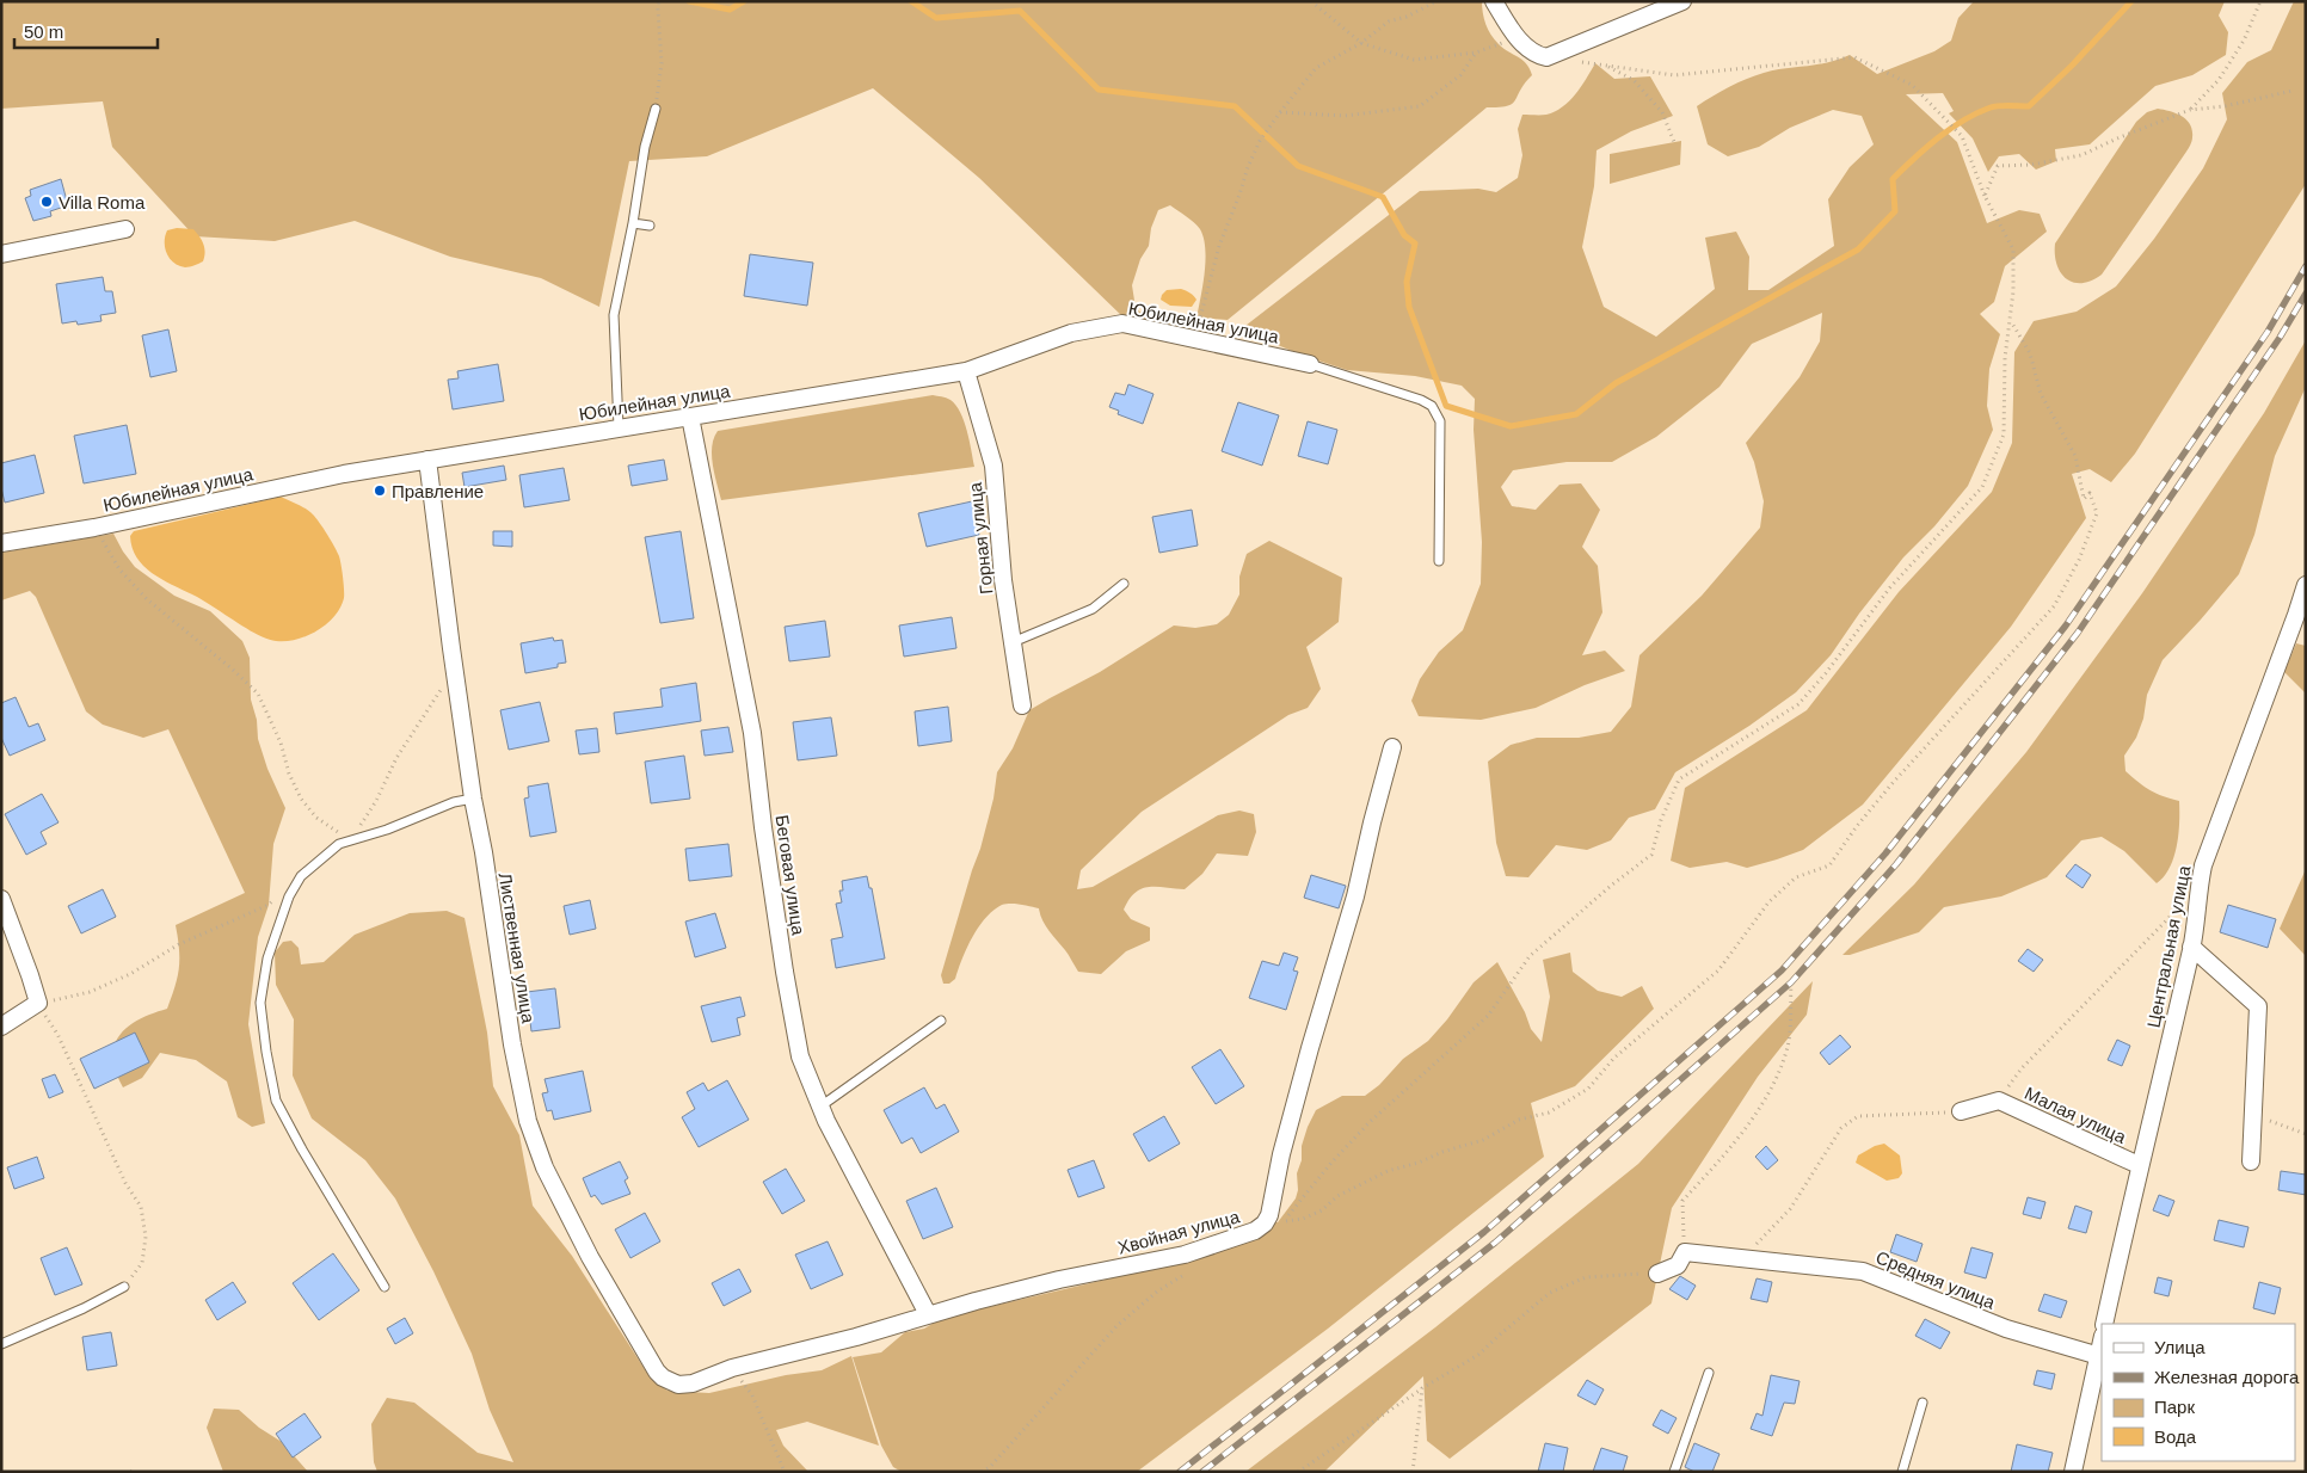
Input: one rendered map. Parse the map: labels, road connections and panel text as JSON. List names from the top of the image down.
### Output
{
  "streets": {
    "street": [
      "Юбилейная улица",
      "Горная улица",
      "Беговая улица",
      "Центральная улица",
      "Лиственная улица",
      "Малая улица",
      "Хвойная улица",
      "Средняя улица"
    ]
  },
  "crossings": [
    ["Юбилейная улица", "Горная улица"],
    ["Юбилейная улица", "Беговая улица"],
    ["Юбилейная улица", "Лиственная улица"],
    ["Беговая улица", "Хвойная улица"],
    ["Центральная улица", "Малая улица"],
    ["Лиственная улица", "Хвойная улица"]
  ],
  "places": ["Villa Roma", "Правление"],
  "legend": [
    "Улица",
    "Железная дорога",
    "Парк",
    "Вода"
  ],
  "scale_bar": "50 m"
}
